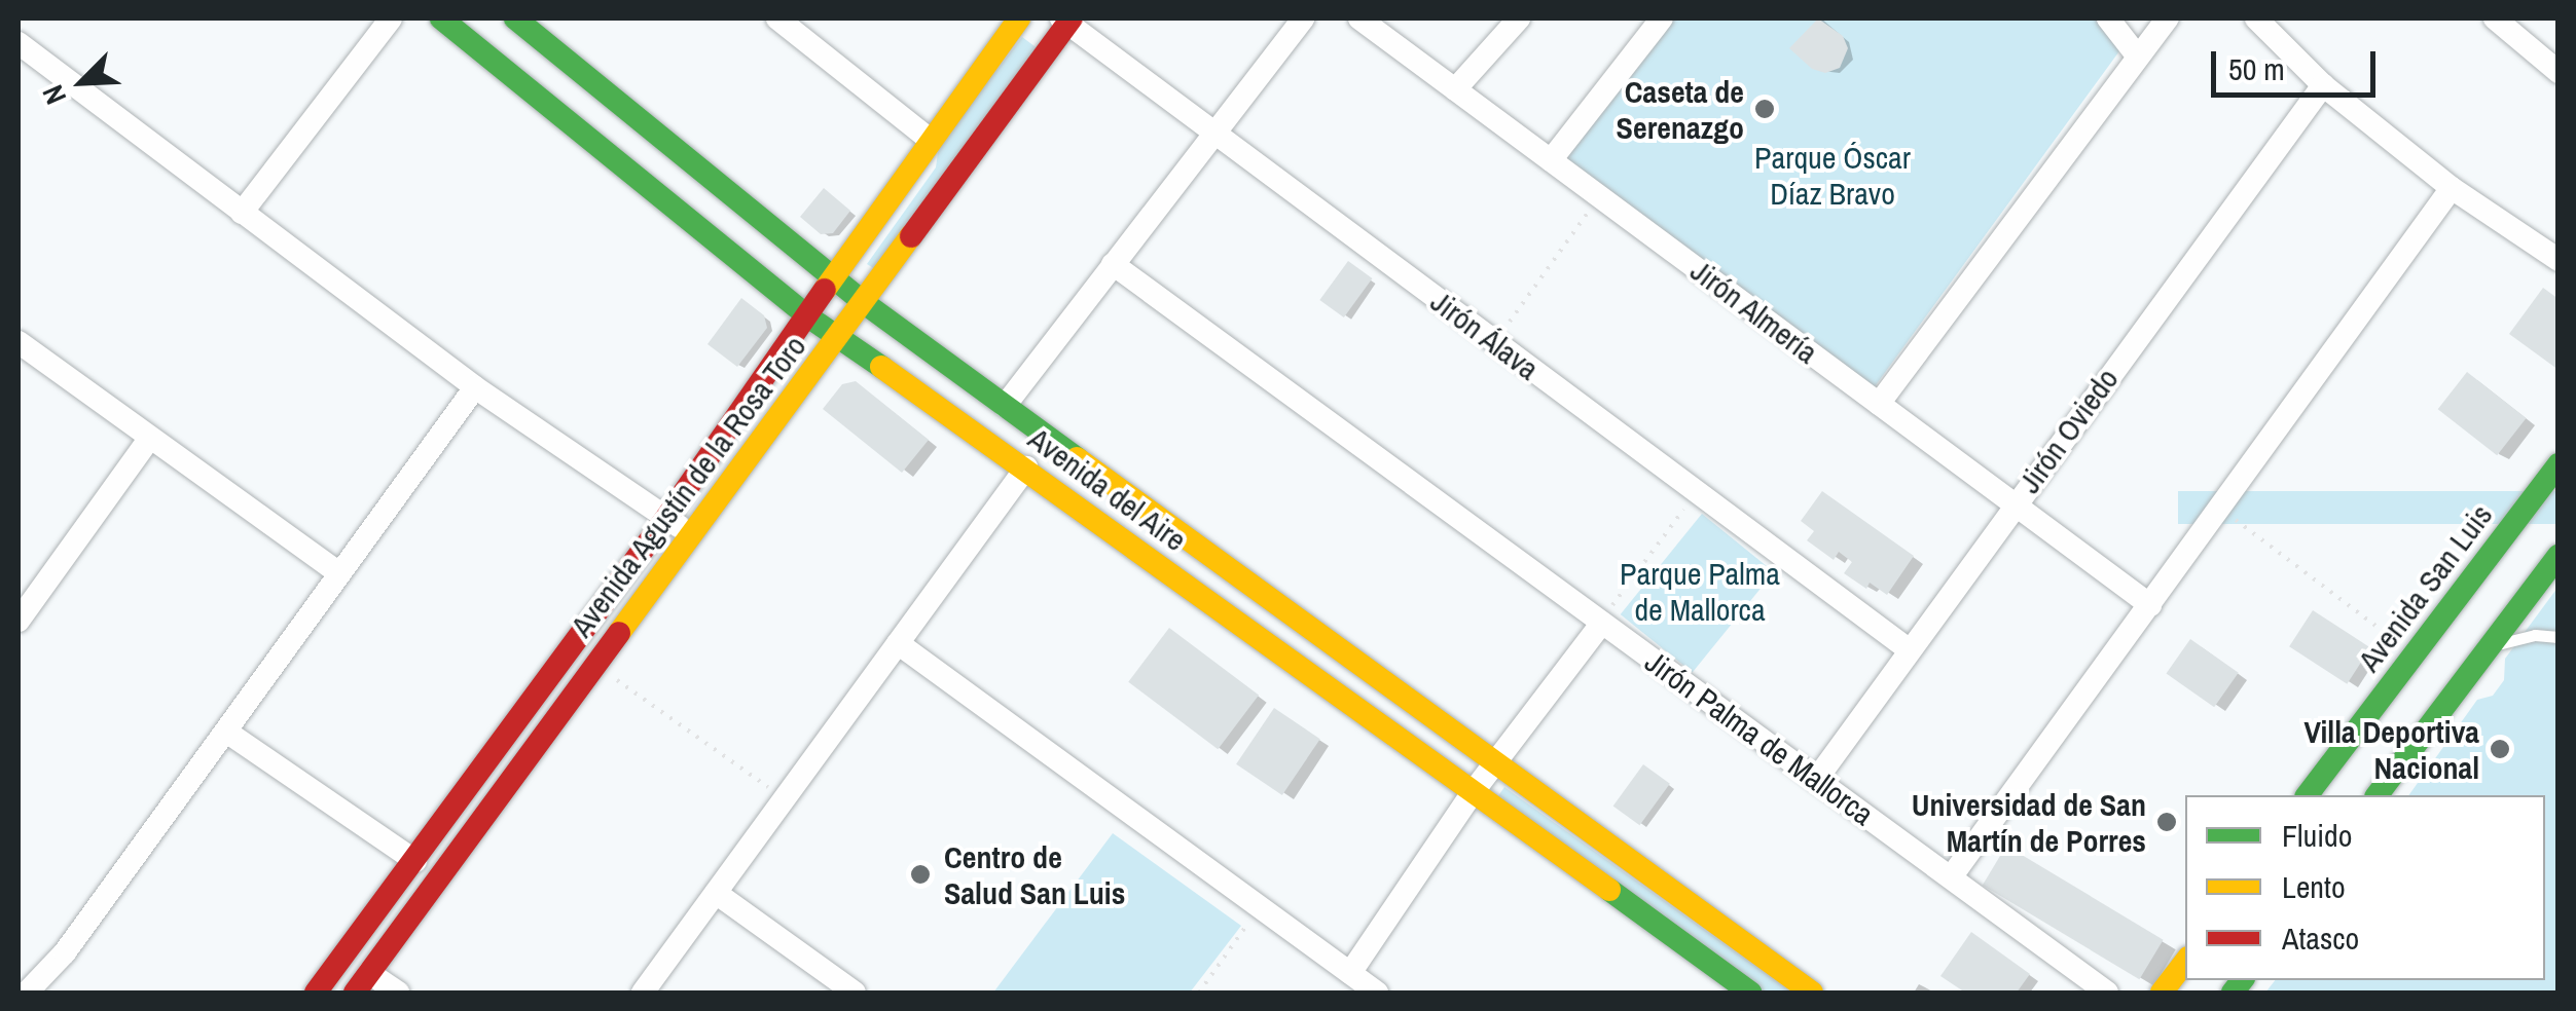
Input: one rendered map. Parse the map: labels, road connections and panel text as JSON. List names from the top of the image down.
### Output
{
  "streets": {
    "main road": ["Avenida Agustín de la Rosa Toro", "Avenida del Aire", "Avenida San Luis"],
    "street": [
      "Jirón Almería",
      "Jirón Álava",
      "Jirón Oviedo",
      "Jirón Palma de Mallorca"
    ]
  },
  "crossings": [
    ["Jirón Almería", "Jirón Oviedo"],
    ["Jirón Álava", "Jirón Oviedo"],
    ["Jirón Álava", "Avenida Agustín de la Rosa Toro"],
    ["Jirón Oviedo", "Jirón Palma de Mallorca"],
    ["Avenida Agustín de la Rosa Toro", "Avenida del Aire"]
  ],
  "parks": ["Parque Óscar Díaz Bravo", "Parque Palma de Mallorca"],
  "places": [
    "Caseta de Serenazgo",
    "Villa Deportiva Nacional",
    "Universidad de San Martín de Porres",
    "Centro de Salud San Luis"
  ],
  "legend": ["Fluido", "Lento", "Atasco"],
  "scale_bar": "50 m",
  "north": "bottom left"
}
